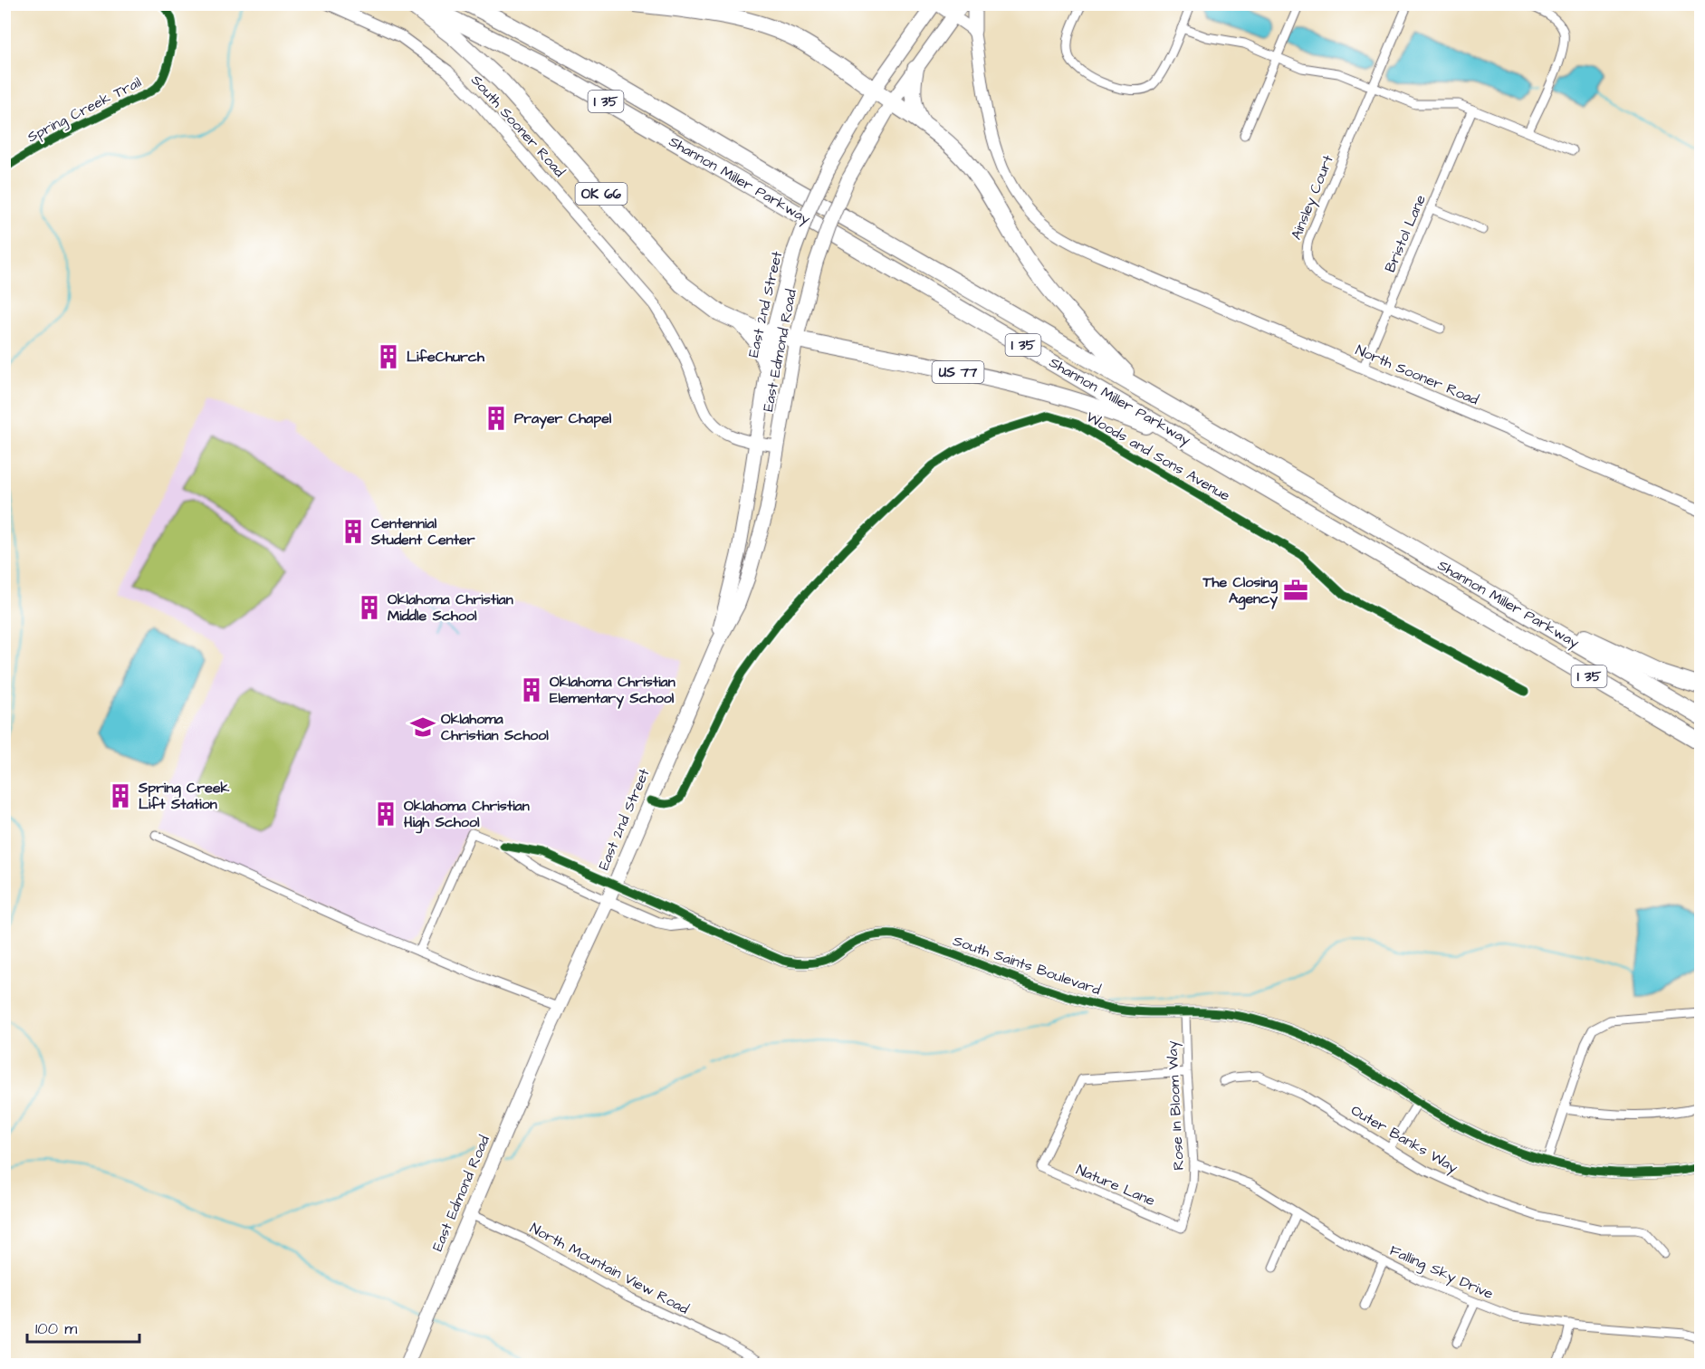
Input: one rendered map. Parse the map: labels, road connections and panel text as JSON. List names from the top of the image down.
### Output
{
  "streets": {
    "highway": [
      "I 35",
      "Shannon Miller Parkway",
      "OK 66",
      "US 77"
    ],
    "main road": ["East 2nd Street", "East Edmond Road"],
    "street": [
      "South Sooner Road",
      "Ainsley Court",
      "Bristol Lane",
      "North Sooner Road",
      "Woods and Sons Avenue",
      "South Saints Boulevard",
      "Rose In Bloom Way",
      "Outer Banks Way",
      "Nature Lane",
      "North Mountain View Road",
      "Falling Sky Drive"
    ],
    "cycle path": ["Spring Creek Trail"]
  },
  "crossings": [
    ["South Sooner Road", "East 2nd Street"],
    ["South Sooner Road", "East Edmond Road"],
    ["Shannon Miller Parkway", "US 77"],
    ["OK 66", "East 2nd Street"],
    ["Ainsley Court", "Bristol Lane"],
    ["Bristol Lane", "North Sooner Road"],
    ["East 2nd Street", "East Edmond Road"],
    ["East 2nd Street", "US 77"],
    ["East 2nd Street", "Woods and Sons Avenue"],
    ["East 2nd Street", "South Saints Boulevard"],
    ["East Edmond Road", "US 77"],
    ["East Edmond Road", "North Mountain View Road"],
    ["South Saints Boulevard", "Rose In Bloom Way"],
    ["Rose In Bloom Way", "Nature Lane"],
    ["Rose In Bloom Way", "Falling Sky Drive"]
  ],
  "places": {
    "building": [
      "LifeChurch",
      "Prayer Chapel",
      "Centennial Student Center",
      "Oklahoma Christian Middle School",
      "Oklahoma Christian Elementary School",
      "Spring Creek Lift Station",
      "Oklahoma Christian High School"
    ],
    "office": ["The Closing Agency"],
    "school or university": ["Oklahoma Christian School"]
  },
  "scale_bar": "100 m"
}
